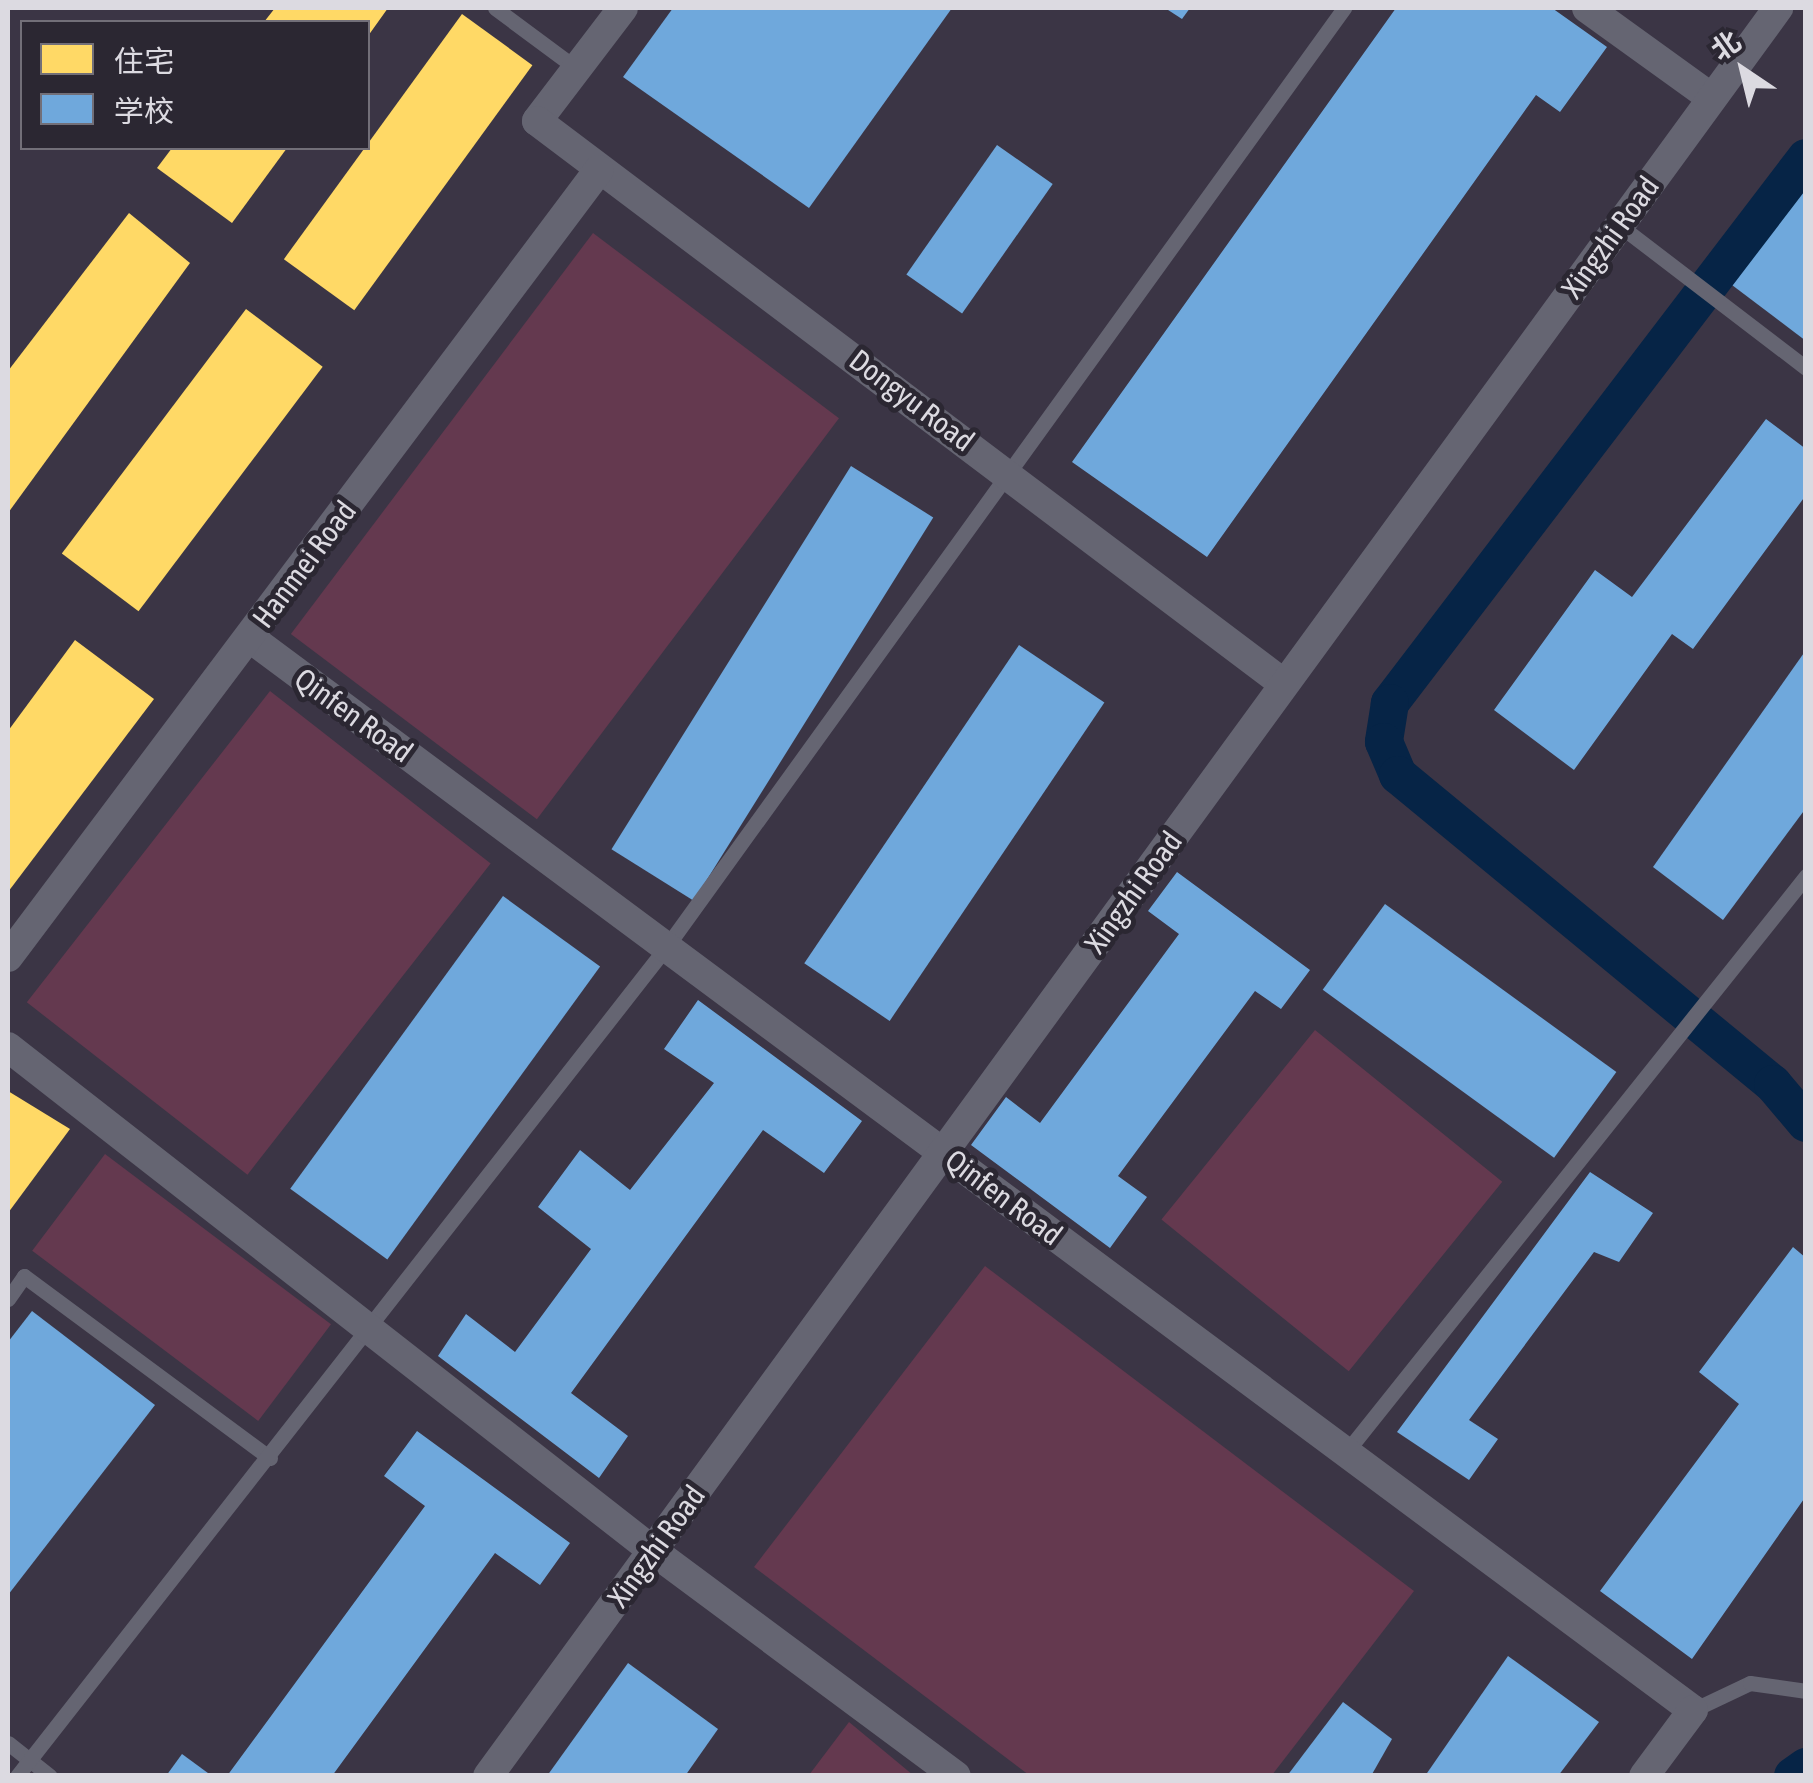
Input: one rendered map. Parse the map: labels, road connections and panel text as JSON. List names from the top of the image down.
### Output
{
  "streets": {
    "street": [
      "Xingzhi Road",
      "Dongyu Road",
      "Hanmei Road",
      "Qinfen Road"
    ]
  },
  "crossings": [
    ["Xingzhi Road", "Dongyu Road"],
    ["Xingzhi Road", "Qinfen Road"],
    ["Dongyu Road", "Hanmei Road"],
    ["Hanmei Road", "Qinfen Road"]
  ],
  "legend": ["住宅", "学校"],
  "north": "top left"
}
